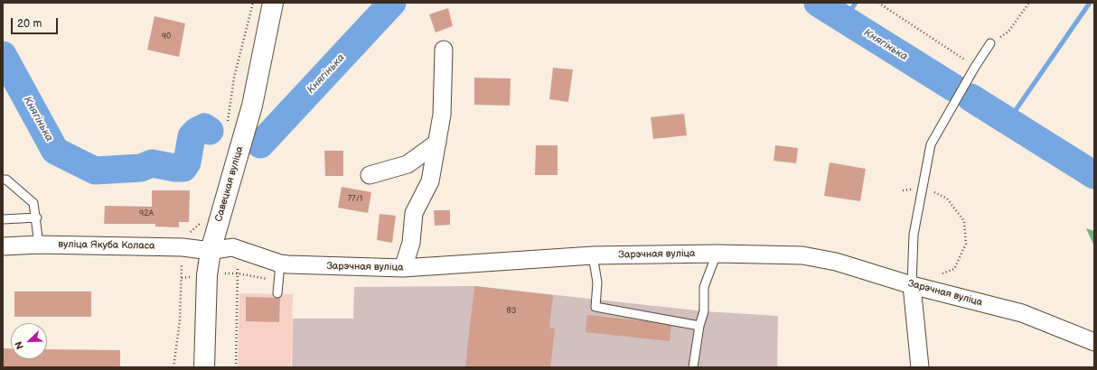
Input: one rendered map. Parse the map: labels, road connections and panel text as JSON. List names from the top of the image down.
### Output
{
  "streets": {
    "main road": ["Савецкая вуліца"],
    "street": ["вуліца Якуба Коласа", "Зарэчная вуліца"]
  },
  "crossings": [
    ["Савецкая вуліца", "вуліца Якуба Коласа"],
    ["Савецкая вуліца", "Зарэчная вуліца"],
    ["вуліца Якуба Коласа", "Зарэчная вуліца"]
  ],
  "water": ["Княгінька"],
  "house_numbers": [
    "90",
    "77/1",
    "92А",
    "83"
  ],
  "scale_bar": "20 m",
  "north": "bottom left"
}
